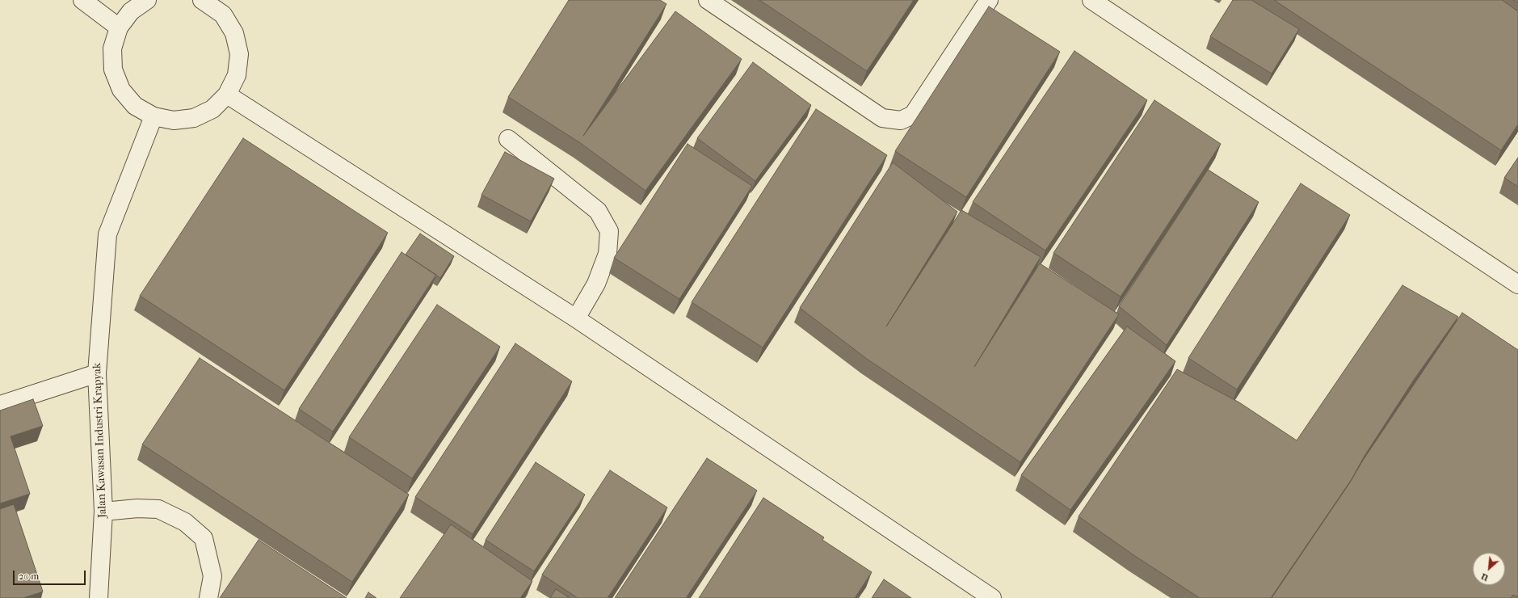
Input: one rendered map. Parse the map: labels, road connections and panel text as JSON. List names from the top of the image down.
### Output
{
  "streets": {
    "lane": ["Jalan Kawasan Industri Krapyak"]
  },
  "scale_bar": "20 m",
  "north": "bottom left"
}
